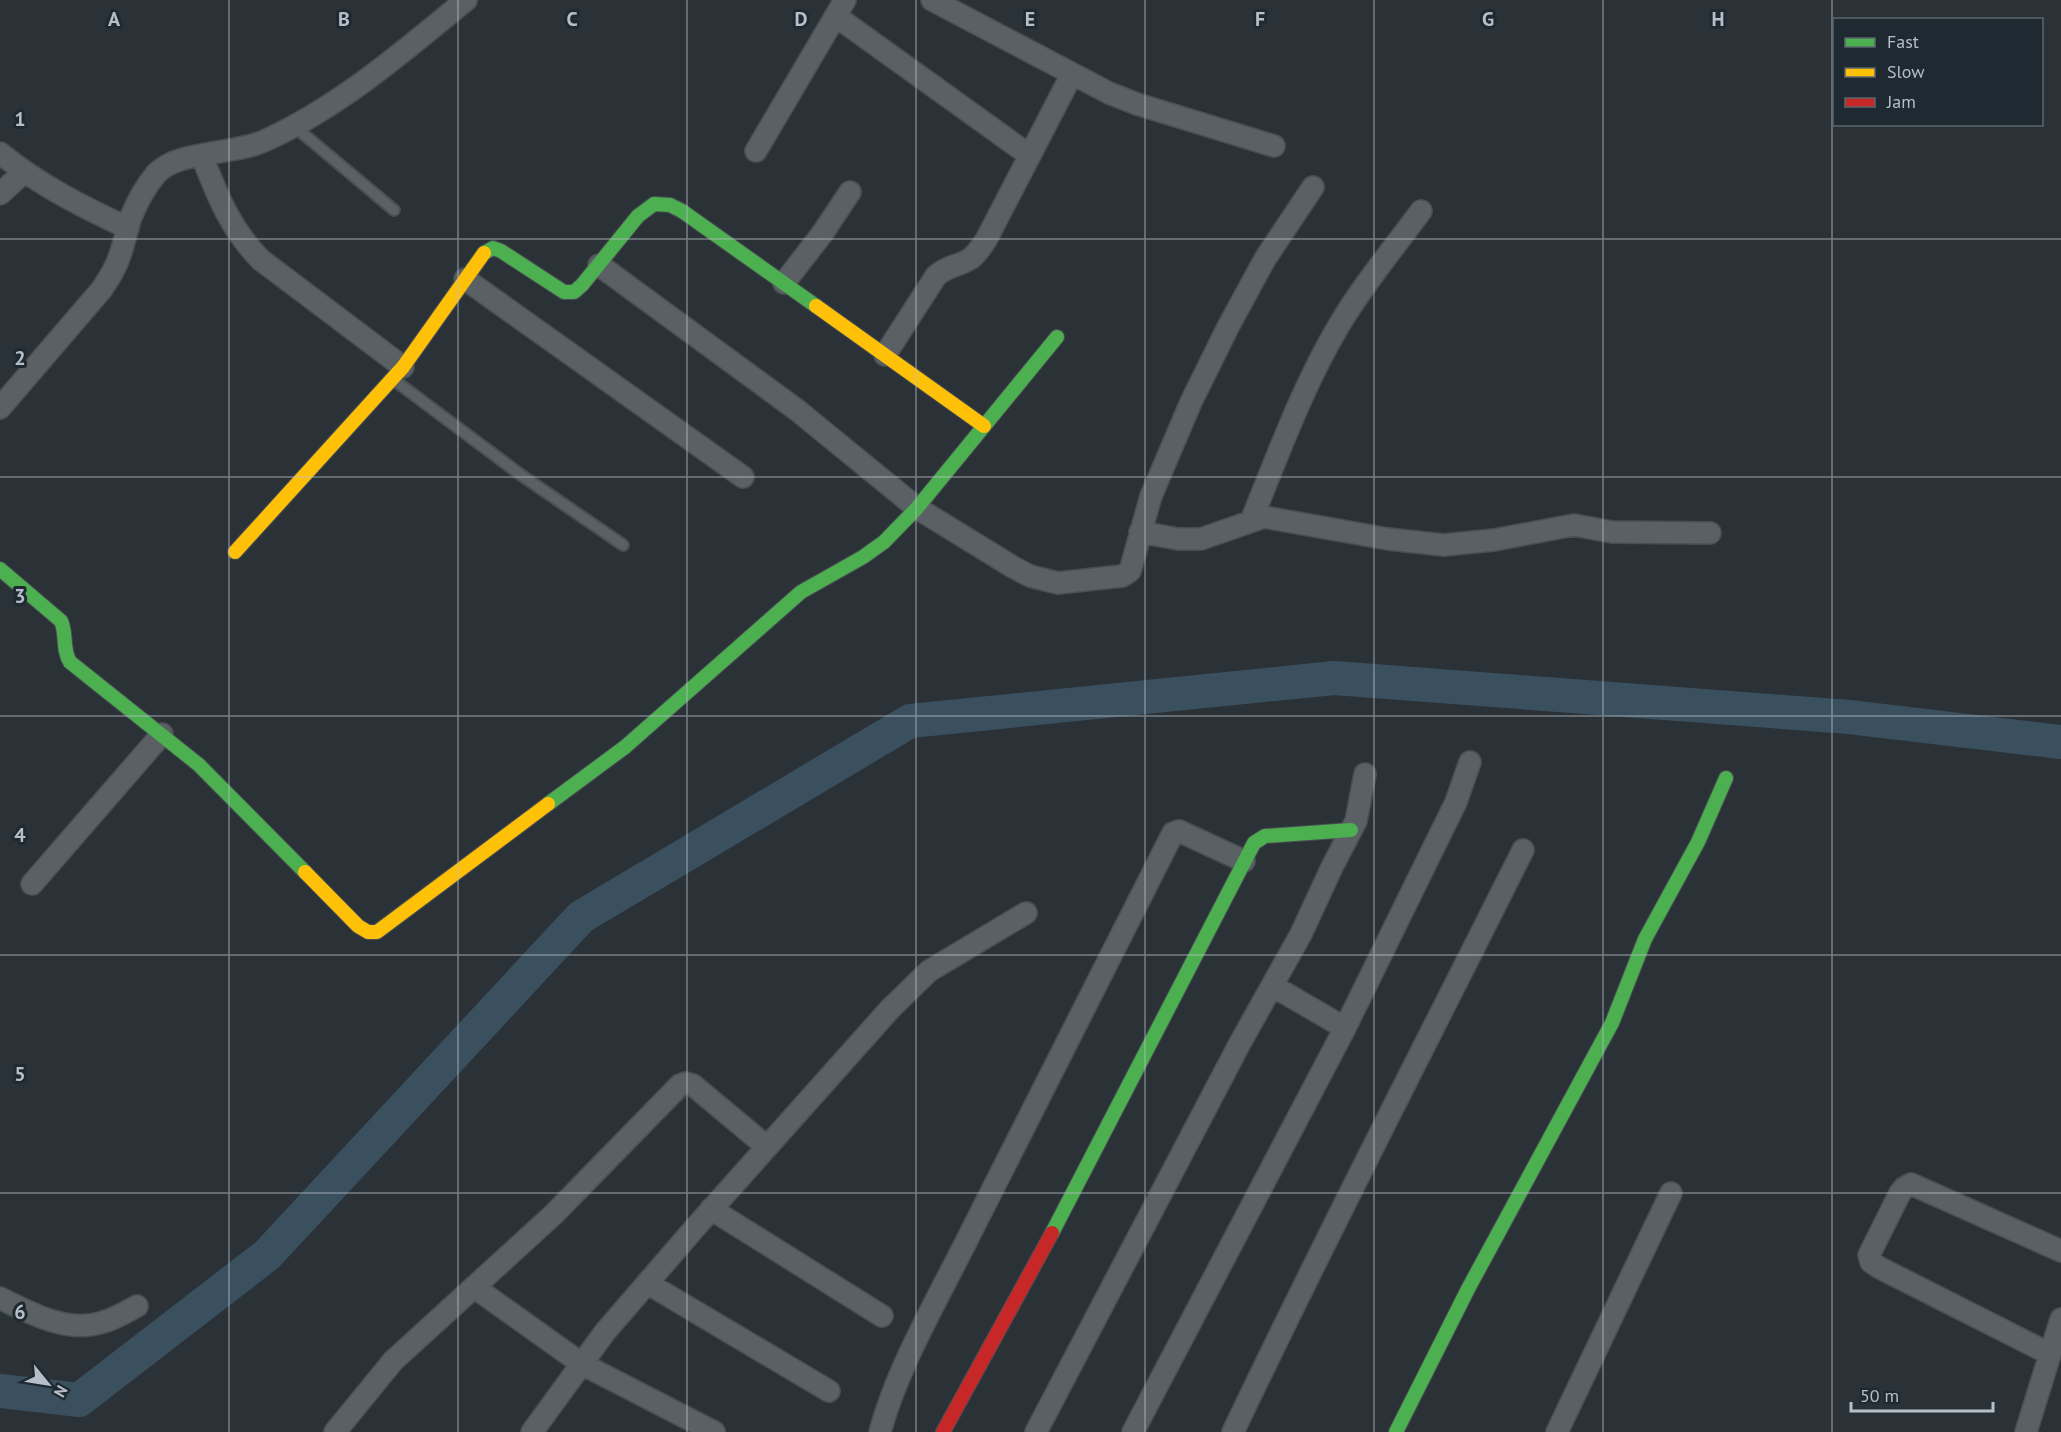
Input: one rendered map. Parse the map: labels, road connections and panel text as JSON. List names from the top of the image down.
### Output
{
  "legend": ["Fast", "Slow", "Jam"],
  "scale_bar": "50 m",
  "north": "bottom right",
  "grid": {
    "columns": [
      "A",
      "B",
      "C",
      "D",
      "E",
      "F",
      "G",
      "H"
    ],
    "rows": [
      "1",
      "2",
      "3",
      "4",
      "5",
      "6"
    ]
  }
}
